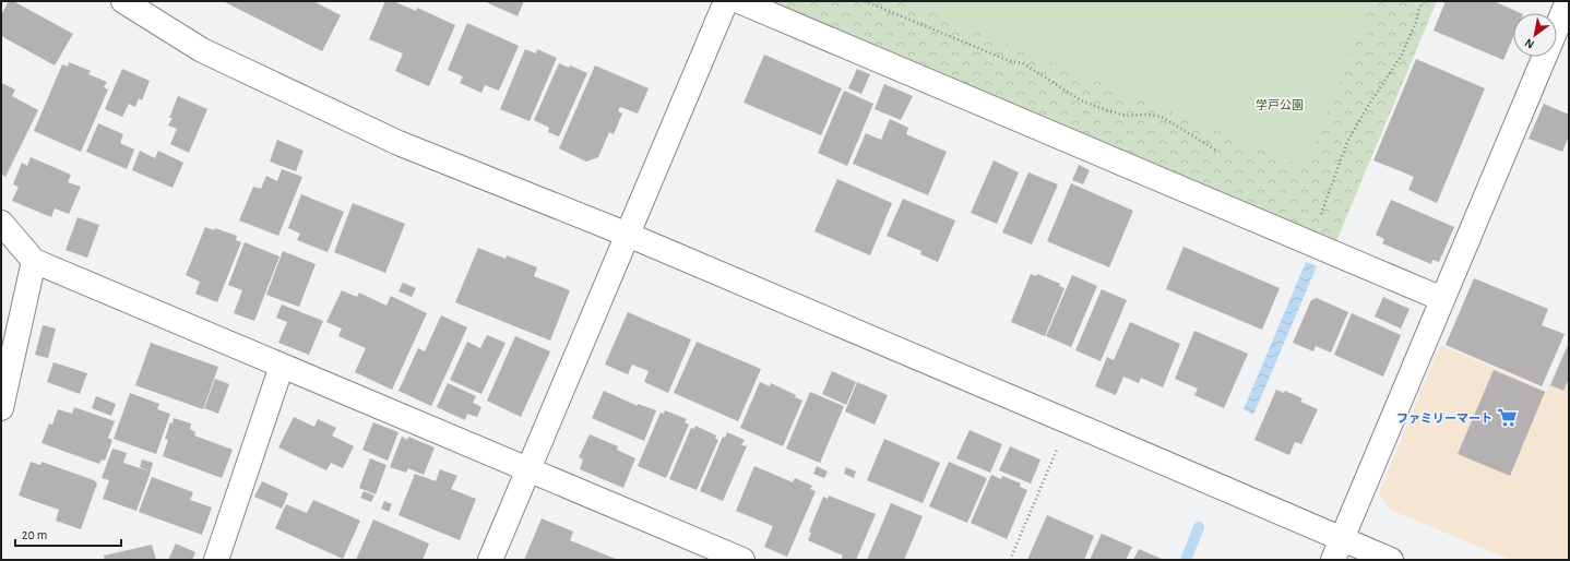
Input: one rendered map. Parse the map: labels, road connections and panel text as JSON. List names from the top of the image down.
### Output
{
  "parks": ["学戸公園"],
  "places": {
    "supermarket": ["ファミリーマート"]
  },
  "scale_bar": "20 m",
  "north": "bottom left"
}
